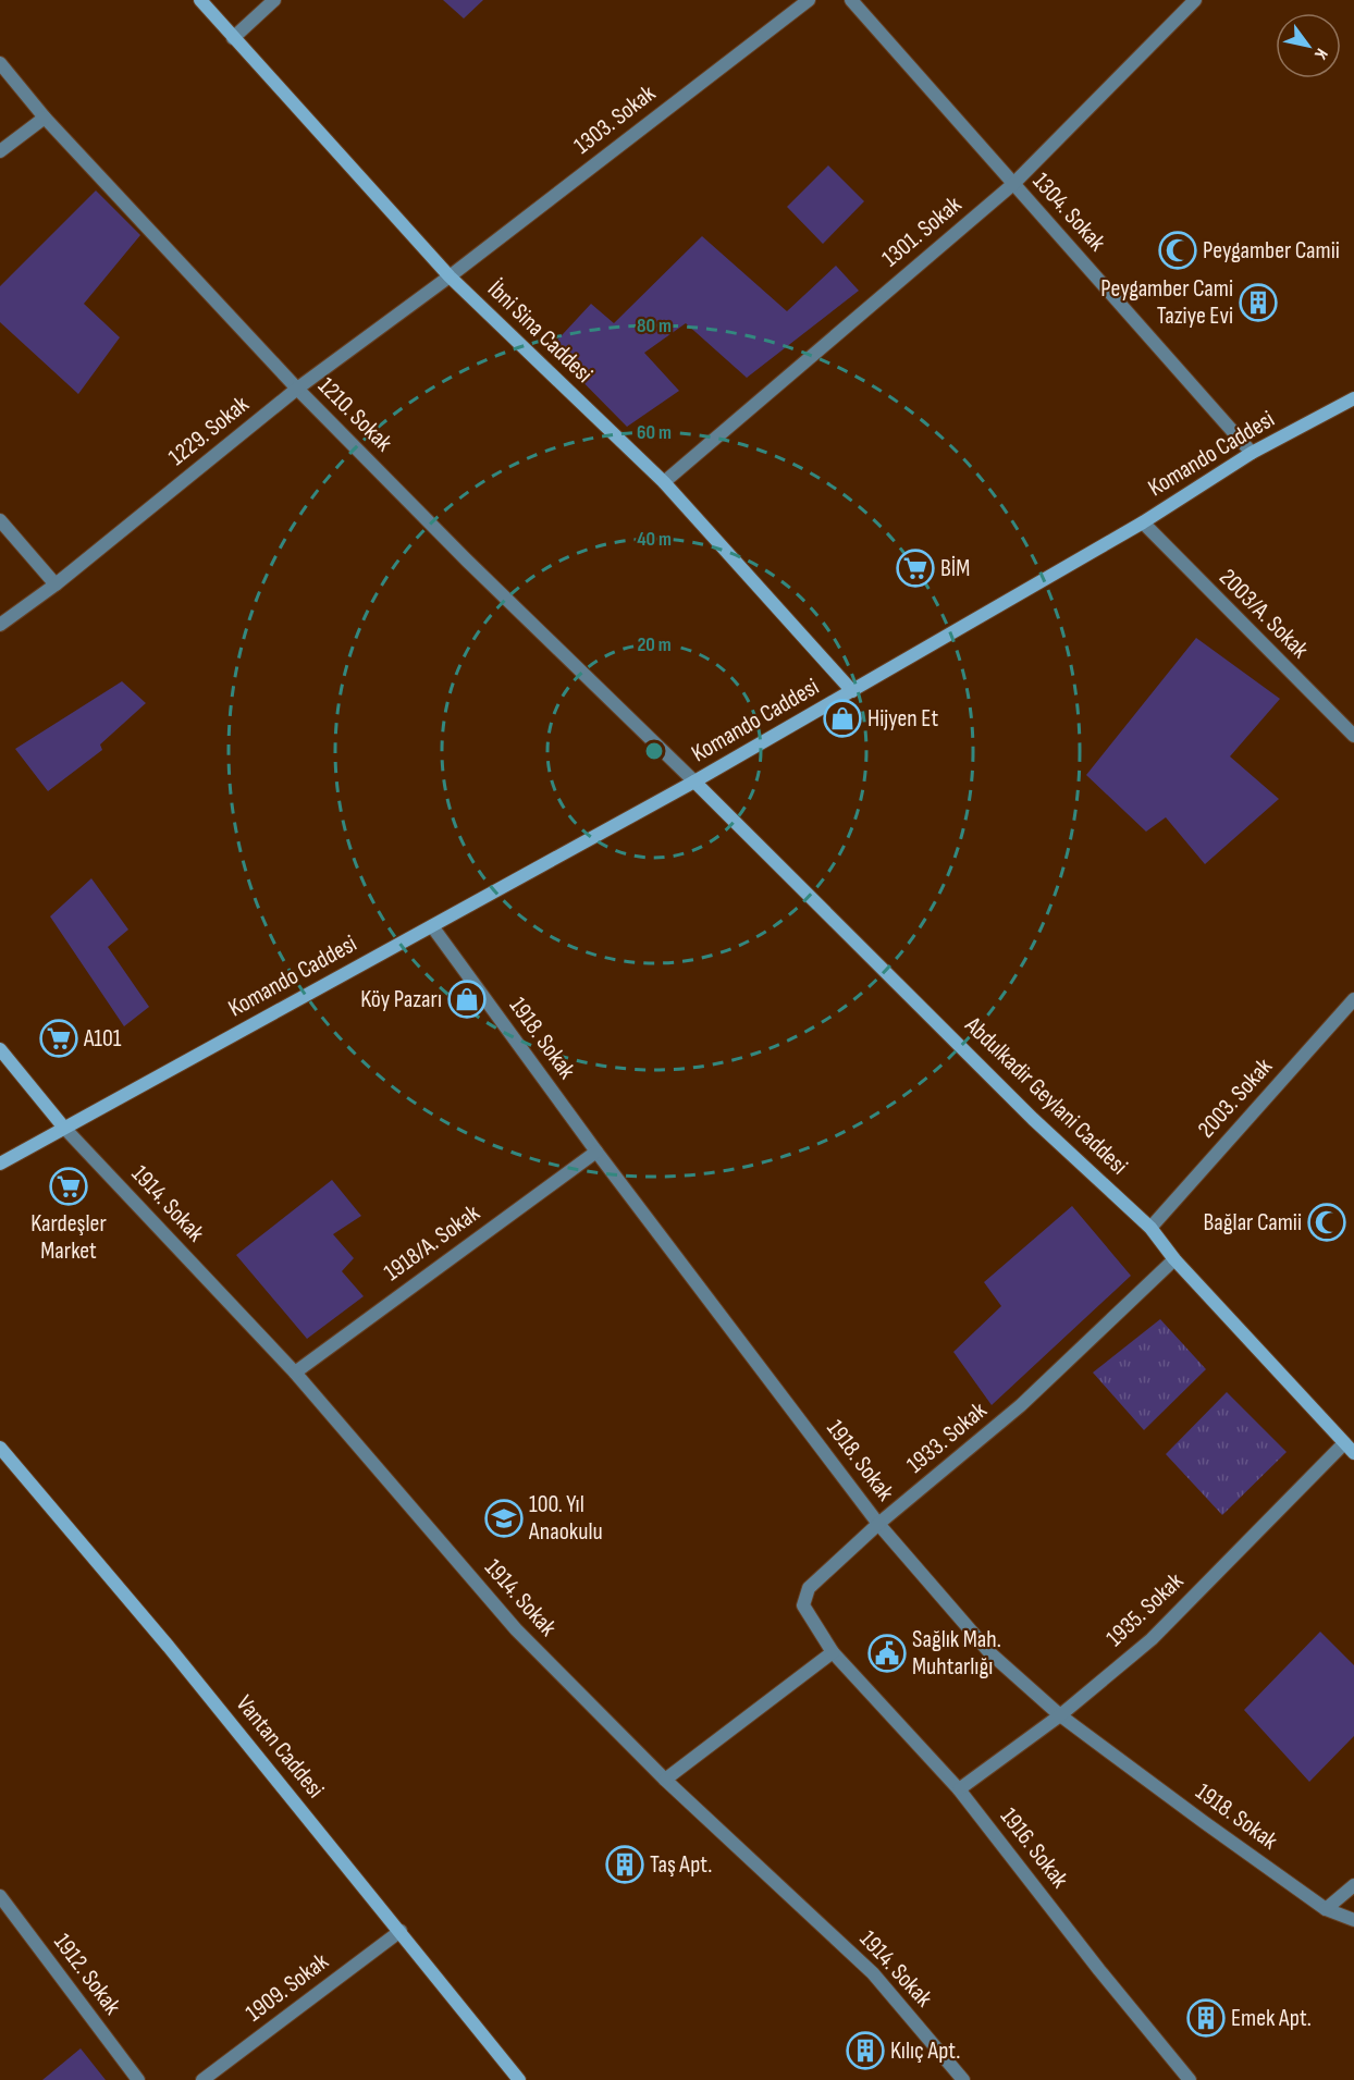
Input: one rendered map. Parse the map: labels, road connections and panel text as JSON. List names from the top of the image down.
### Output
{
  "streets": {
    "street": [
      "1303. Sokak",
      "1304. Sokak",
      "1301. Sokak",
      "İbni Sina Caddesi",
      "1210. Sokak",
      "1229. Sokak",
      "Komando Caddesi",
      "2003/A. Sokak",
      "1918. Sokak",
      "Abdulkadir Geylani Caddesi",
      "2003. Sokak",
      "1914. Sokak",
      "1918/A. Sokak",
      "1933. Sokak",
      "1935. Sokak",
      "Vantan Caddesi",
      "1916. Sokak",
      "1912. Sokak",
      "1909. Sokak"
    ]
  },
  "crossings": [
    ["1303. Sokak", "İbni Sina Caddesi"],
    ["1303. Sokak", "1229. Sokak"],
    ["1304. Sokak", "1301. Sokak"],
    ["1304. Sokak", "Komando Caddesi"],
    ["1301. Sokak", "İbni Sina Caddesi"],
    ["İbni Sina Caddesi", "1229. Sokak"],
    ["İbni Sina Caddesi", "Komando Caddesi"],
    ["1210. Sokak", "1229. Sokak"],
    ["1210. Sokak", "Komando Caddesi"],
    ["1210. Sokak", "Abdulkadir Geylani Caddesi"],
    ["Komando Caddesi", "2003/A. Sokak"],
    ["Komando Caddesi", "1918. Sokak"],
    ["Komando Caddesi", "Abdulkadir Geylani Caddesi"],
    ["Komando Caddesi", "1914. Sokak"],
    ["1918. Sokak", "1918/A. Sokak"],
    ["1918. Sokak", "1933. Sokak"],
    ["1918. Sokak", "1935. Sokak"],
    ["Abdulkadir Geylani Caddesi", "2003. Sokak"],
    ["Abdulkadir Geylani Caddesi", "1933. Sokak"],
    ["Abdulkadir Geylani Caddesi", "1935. Sokak"],
    ["1914. Sokak", "1918/A. Sokak"],
    ["1933. Sokak", "1916. Sokak"],
    ["1935. Sokak", "1916. Sokak"],
    ["Vantan Caddesi", "1909. Sokak"]
  ],
  "places": {
    "mosque": ["Peygamber Camii", "Bağlar Camii"],
    "building": [
      "Peygamber Cami Taziye Evi",
      "Taş Apt.",
      "Emek Apt.",
      "Kılıç Apt."
    ],
    "supermarket": ["BİM", "A101", "Kardeşler Market"],
    "shop": ["Hijyen Et", "Köy Pazarı"],
    "school or university": ["100. Yıl Anaokulu"],
    "public building": ["Sağlık Mah. Muhtarlığı"]
  },
  "north": "bottom right",
  "rings": [
    "80 m",
    "60 m",
    "40 m",
    "20 m"
  ]
}
